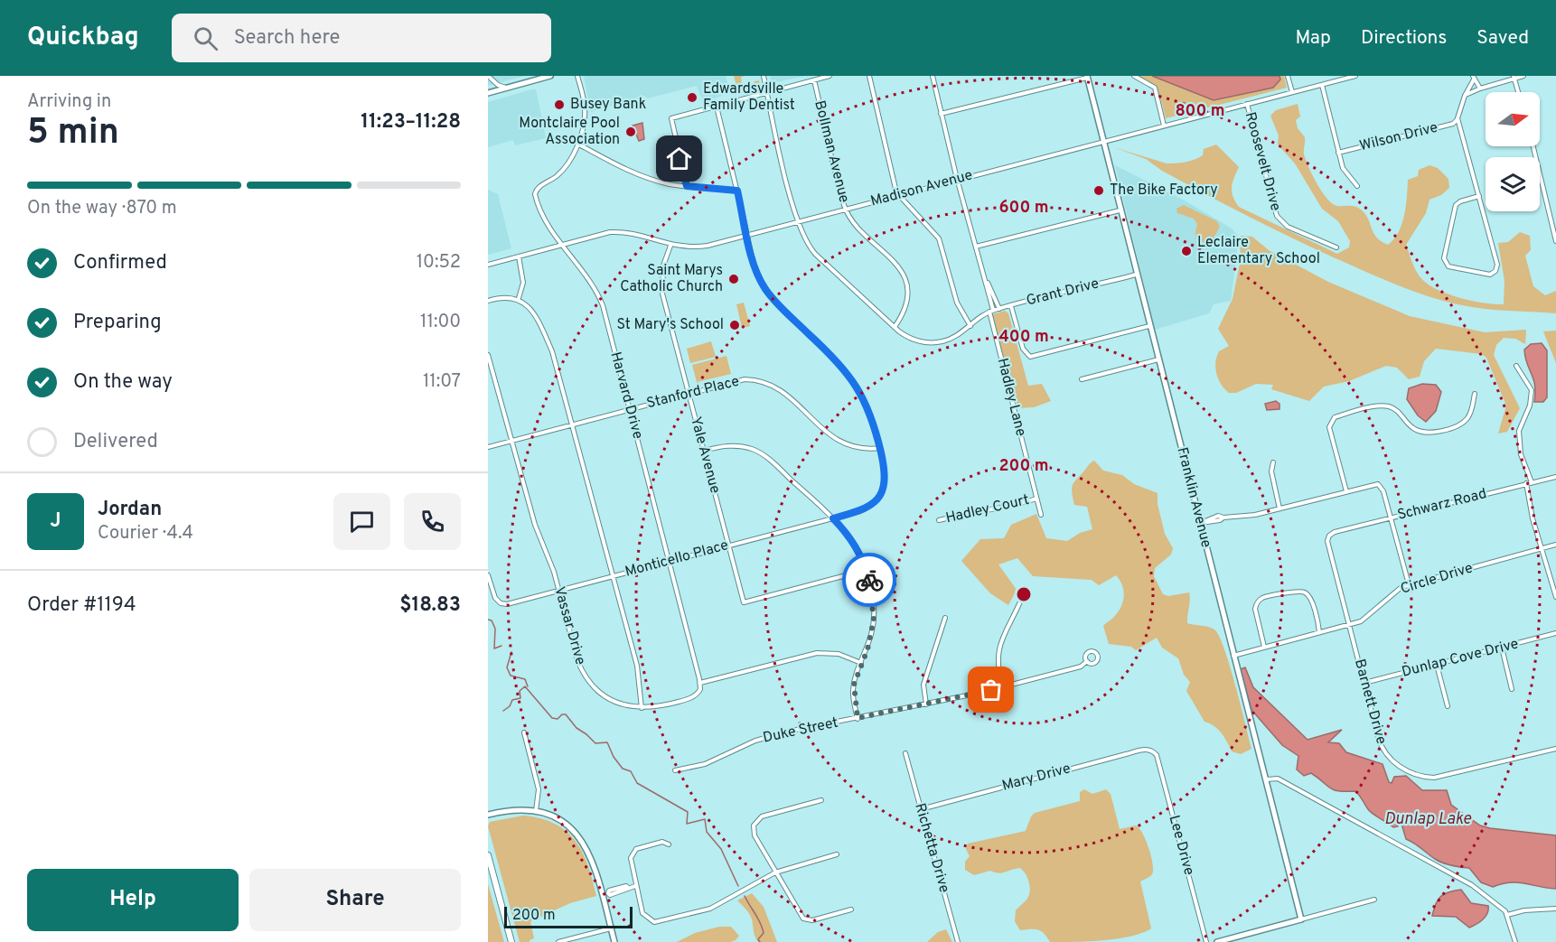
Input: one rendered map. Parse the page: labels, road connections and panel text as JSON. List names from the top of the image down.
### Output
{
  "streets": {
    "street": [
      "Wilson Drive",
      "Bollman Avenue",
      "Roosevelt Drive",
      "Madison Avenue",
      "Grant Drive",
      "Stanford Place",
      "Harvard Drive",
      "Hadley Lane",
      "Yale Avenue",
      "Franklin Avenue",
      "Schwarz Road",
      "Hadley Court",
      "Monticello Place",
      "Circle Drive",
      "Vassar Drive",
      "Dunlap Cove Drive",
      "Barnett Drive",
      "Duke Street",
      "Mary Drive",
      "Lee Drive",
      "Richetta Drive"
    ]
  },
  "crossings": [
    ["Bollman Avenue", "Madison Avenue"],
    ["Roosevelt Drive", "Madison Avenue"],
    ["Madison Avenue", "Harvard Drive"],
    ["Madison Avenue", "Yale Avenue"],
    ["Madison Avenue", "Franklin Avenue"],
    ["Grant Drive", "Hadley Lane"],
    ["Grant Drive", "Franklin Avenue"],
    ["Stanford Place", "Harvard Drive"],
    ["Stanford Place", "Yale Avenue"],
    ["Stanford Place", "Monticello Place"],
    ["Stanford Place", "Vassar Drive"],
    ["Harvard Drive", "Monticello Place"],
    ["Harvard Drive", "Vassar Drive"],
    ["Hadley Lane", "Hadley Court"],
    ["Yale Avenue", "Monticello Place"],
    ["Franklin Avenue", "Circle Drive"],
    ["Schwarz Road", "Barnett Drive"],
    ["Monticello Place", "Vassar Drive"],
    ["Circle Drive", "Barnett Drive"],
    ["Dunlap Cove Drive", "Barnett Drive"],
    ["Mary Drive", "Lee Drive"],
    ["Mary Drive", "Richetta Drive"]
  ],
  "water": ["Dunlap Lake"],
  "places": [
    "Edwardsville Family Dentist",
    "Busey Bank",
    "Montclaire Pool Association",
    "The Bike Factory",
    "Leclaire Elementary School",
    "Saint Marys Catholic Church",
    "St Mary's School"
  ],
  "scale_bar": "200 m",
  "north": "right",
  "page": {
    "header": "Quickbag",
    "search": "Search here",
    "nav": ["Map", "Directions", "Saved"],
    "heading": ["5 min", "Arriving in", "11:23–11:28"],
    "panel": [
      "Jordan",
      "Courier · 4.4",
      "Order #1194",
      "$18.83"
    ],
    "bar": "On the way · 870 m",
    "list": [
      ["Confirmed", "10:52"],
      ["Preparing", "11:00"],
      ["On the way", "11:07"],
      "Delivered"
    ],
    "round": "J",
    "buttons": ["Help", "Share"],
    "scale": "200 m"
  },
  "rings": [
    "800 m",
    "600 m",
    "400 m",
    "200 m"
  ]
}
